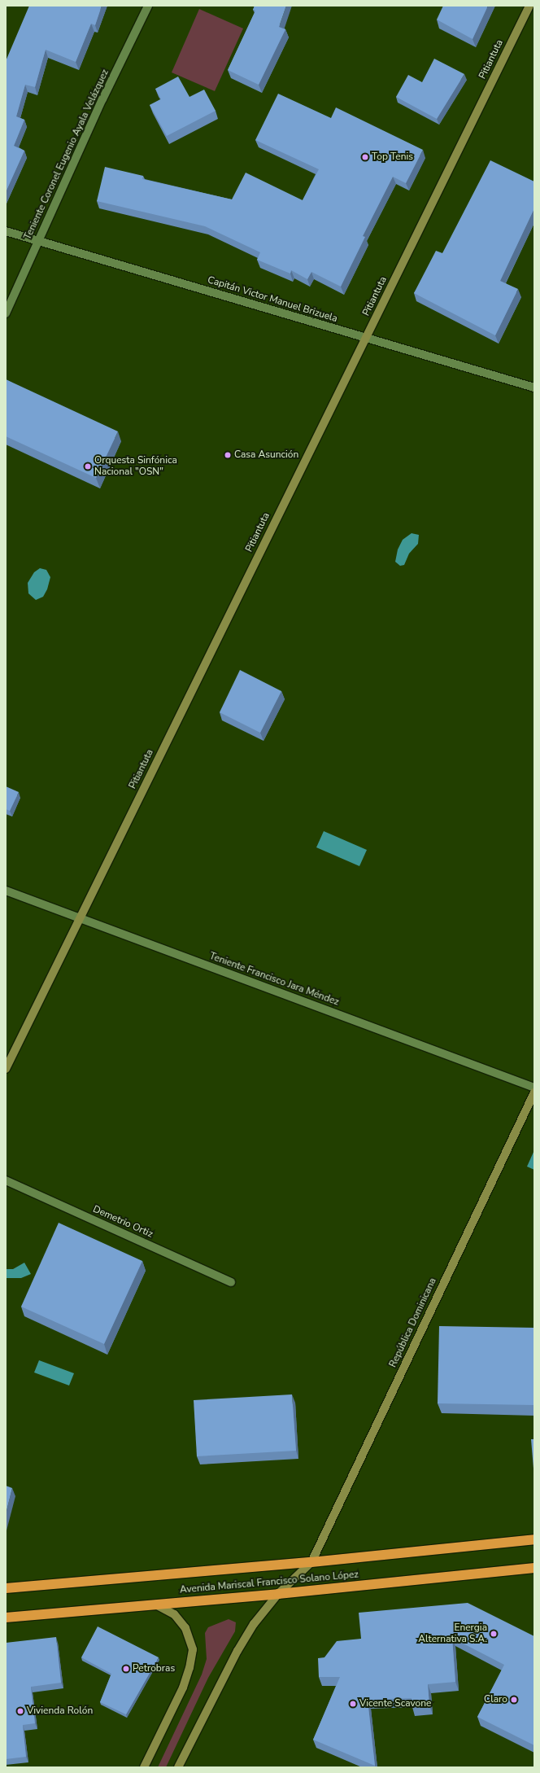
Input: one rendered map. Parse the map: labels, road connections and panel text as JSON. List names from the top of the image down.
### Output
{
  "streets": {
    "highway": ["Avenida Mariscal Francisco Solano López"],
    "street": [
      "Pitiantuta",
      "Teniente Coronel Eugenio Ayala Velázquez",
      "Capitán Victor Manuel Brizuela",
      "Teniente Francisco Jara Méndez",
      "Demetrio Ortiz",
      "República Dominicana"
    ]
  },
  "crossings": [
    ["Pitiantuta", "Capitán Victor Manuel Brizuela"],
    ["Pitiantuta", "Teniente Francisco Jara Méndez"],
    ["Teniente Coronel Eugenio Ayala Velázquez", "Capitán Victor Manuel Brizuela"],
    ["República Dominicana", "Avenida Mariscal Francisco Solano López"]
  ],
  "places": [
    "Top Tenis",
    "Casa Asunción",
    "Orquesta Sinfónica Nacional \"OSN\"",
    "Energia Alternativa S.A.",
    "Petrobras",
    "Claro",
    "Vicente Scavone",
    "Vivienda Rolón"
  ]
}
